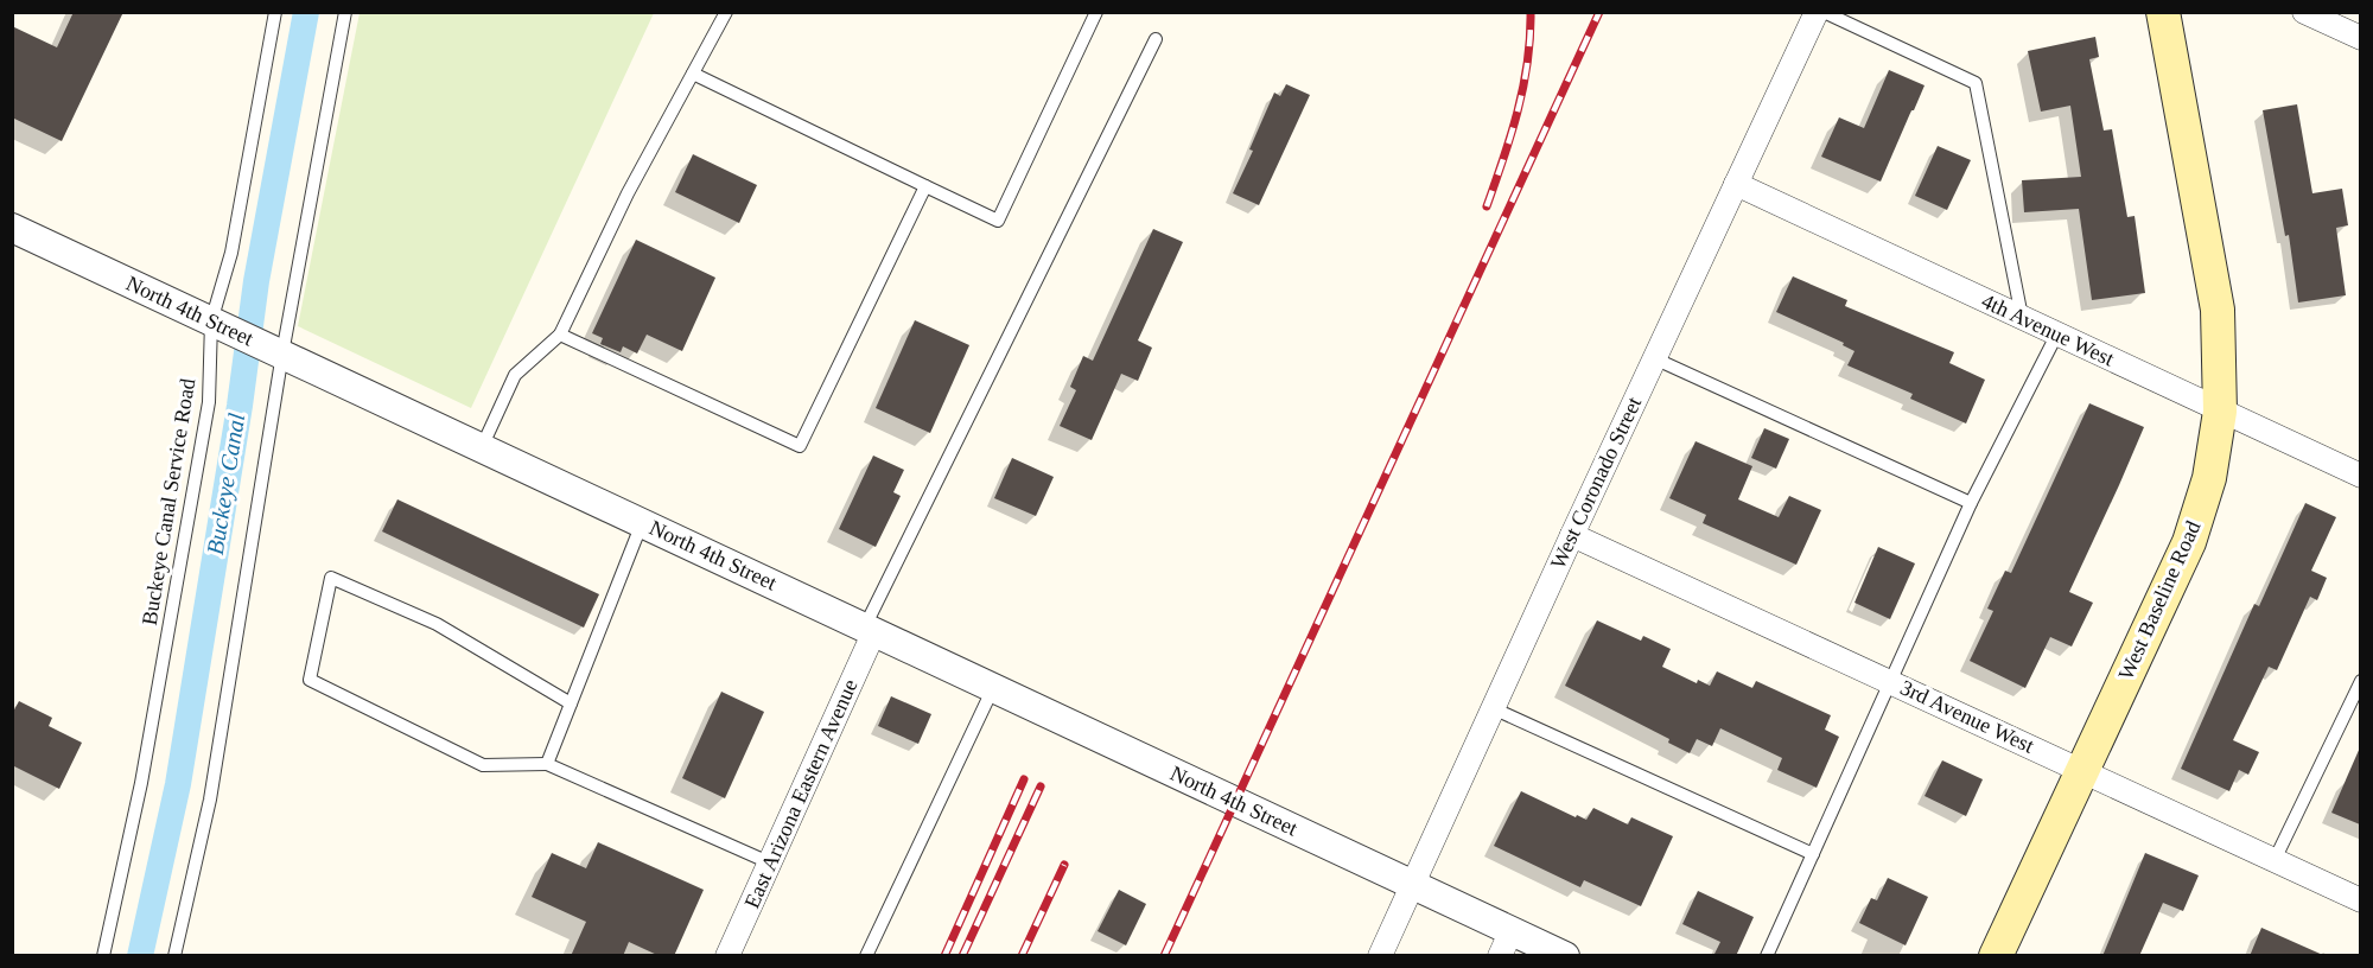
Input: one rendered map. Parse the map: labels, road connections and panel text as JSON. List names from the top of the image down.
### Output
{
  "streets": {
    "main road": ["West Baseline Road"],
    "street": [
      "North 4th Street",
      "4th Avenue West",
      "West Coronado Street",
      "3rd Avenue West",
      "East Arizona Eastern Avenue"
    ],
    "lane": ["Buckeye Canal Service Road"]
  },
  "crossings": [
    ["North 4th Street", "West Coronado Street"],
    ["North 4th Street", "Buckeye Canal Service Road"],
    ["North 4th Street", "East Arizona Eastern Avenue"],
    ["4th Avenue West", "West Coronado Street"],
    ["4th Avenue West", "West Baseline Road"],
    ["West Coronado Street", "3rd Avenue West"],
    ["West Baseline Road", "3rd Avenue West"]
  ],
  "water": ["Buckeye Canal"]
}
